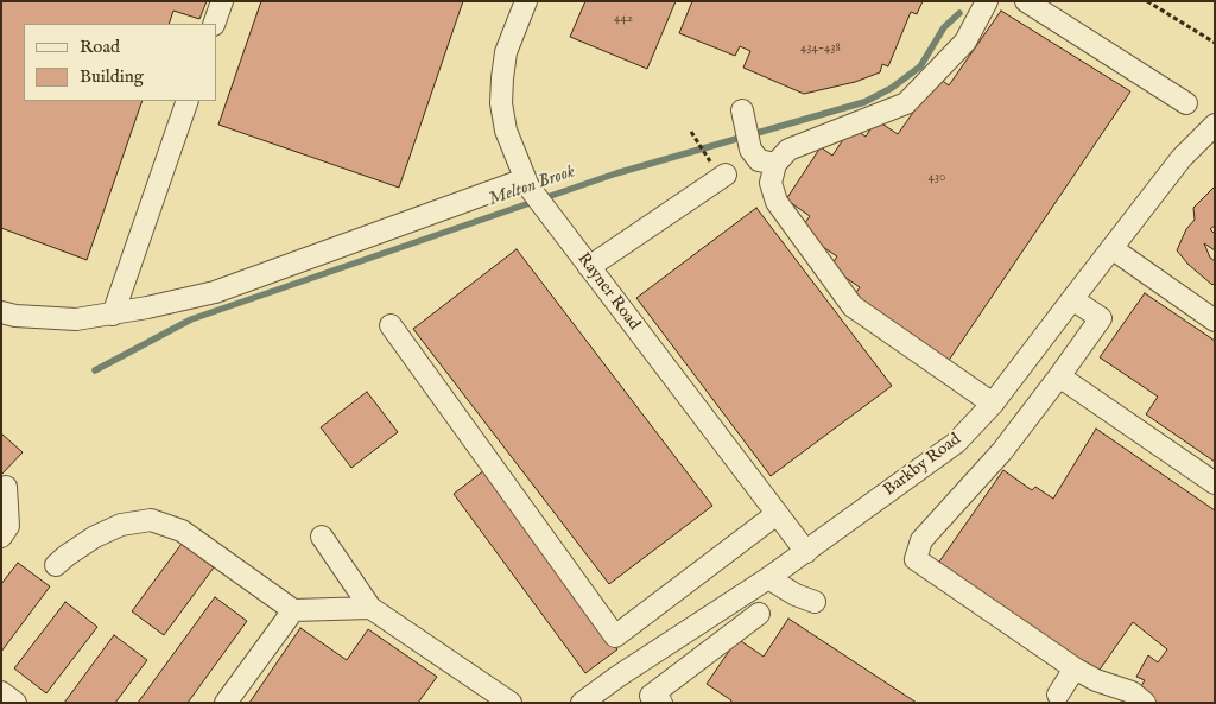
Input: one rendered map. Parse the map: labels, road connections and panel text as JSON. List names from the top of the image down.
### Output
{
  "streets": {
    "street": ["Rayner Road", "Barkby Road"]
  },
  "crossings": [
    ["Rayner Road", "Barkby Road"]
  ],
  "water": ["Melton Brook"],
  "house_numbers": ["442", "434-438", "430"],
  "legend": ["Road", "Building"]
}
